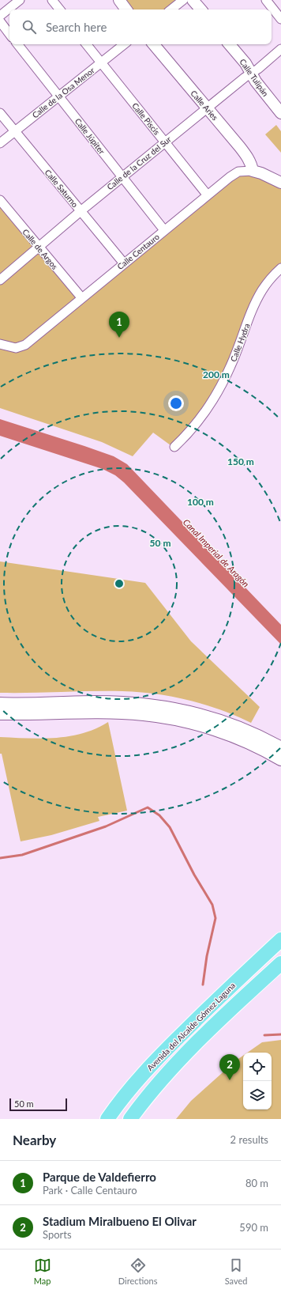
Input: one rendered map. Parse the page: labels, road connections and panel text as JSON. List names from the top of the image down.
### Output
{
  "streets": {
    "main road": ["Avenida del Alcalde Gómez Laguna"],
    "street": [
      "Calle Tulipán",
      "Calle de la Osa Menor",
      "Calle Aries",
      "Calle Piscis",
      "Calle Júpiter",
      "Calle de la Cruz del Sur",
      "Calle Saturno",
      "Calle de Argos",
      "Calle Centauro",
      "Calle Hydra"
    ]
  },
  "crossings": [
    ["Calle Tulipán", "Calle de la Cruz del Sur"],
    ["Calle de la Osa Menor", "Calle Piscis"],
    ["Calle de la Osa Menor", "Calle Júpiter"],
    ["Calle de la Osa Menor", "Calle Saturno"],
    ["Calle Aries", "Calle de la Cruz del Sur"],
    ["Calle Aries", "Calle Centauro"],
    ["Calle Piscis", "Calle de la Cruz del Sur"],
    ["Calle Piscis", "Calle Centauro"],
    ["Calle Júpiter", "Calle de la Cruz del Sur"],
    ["Calle Júpiter", "Calle Centauro"],
    ["Calle de la Cruz del Sur", "Calle Saturno"],
    ["Calle de la Cruz del Sur", "Calle de Argos"],
    ["Calle Saturno", "Calle Centauro"],
    ["Calle de Argos", "Calle Centauro"]
  ],
  "water": ["Canal Imperial de Aragón"],
  "scale_bar": "50 m",
  "page": {
    "search": "Search here",
    "pins": ["1", "2"],
    "scale": "50 m",
    "heading": ["Nearby", "2 results"],
    "list": [
      {
        "mark": "1",
        "name": "Parque de Valdefierro",
        "note": "Park · Calle Centauro",
        "value": "80 m"
      },
      {
        "mark": "2",
        "name": "Stadium Miralbueno El Olivar",
        "note": "Sports",
        "value": "590 m"
      }
    ],
    "nav": ["Map", "Directions", "Saved"]
  },
  "rings": [
    "200 m",
    "150 m",
    "100 m",
    "50 m"
  ]
}
